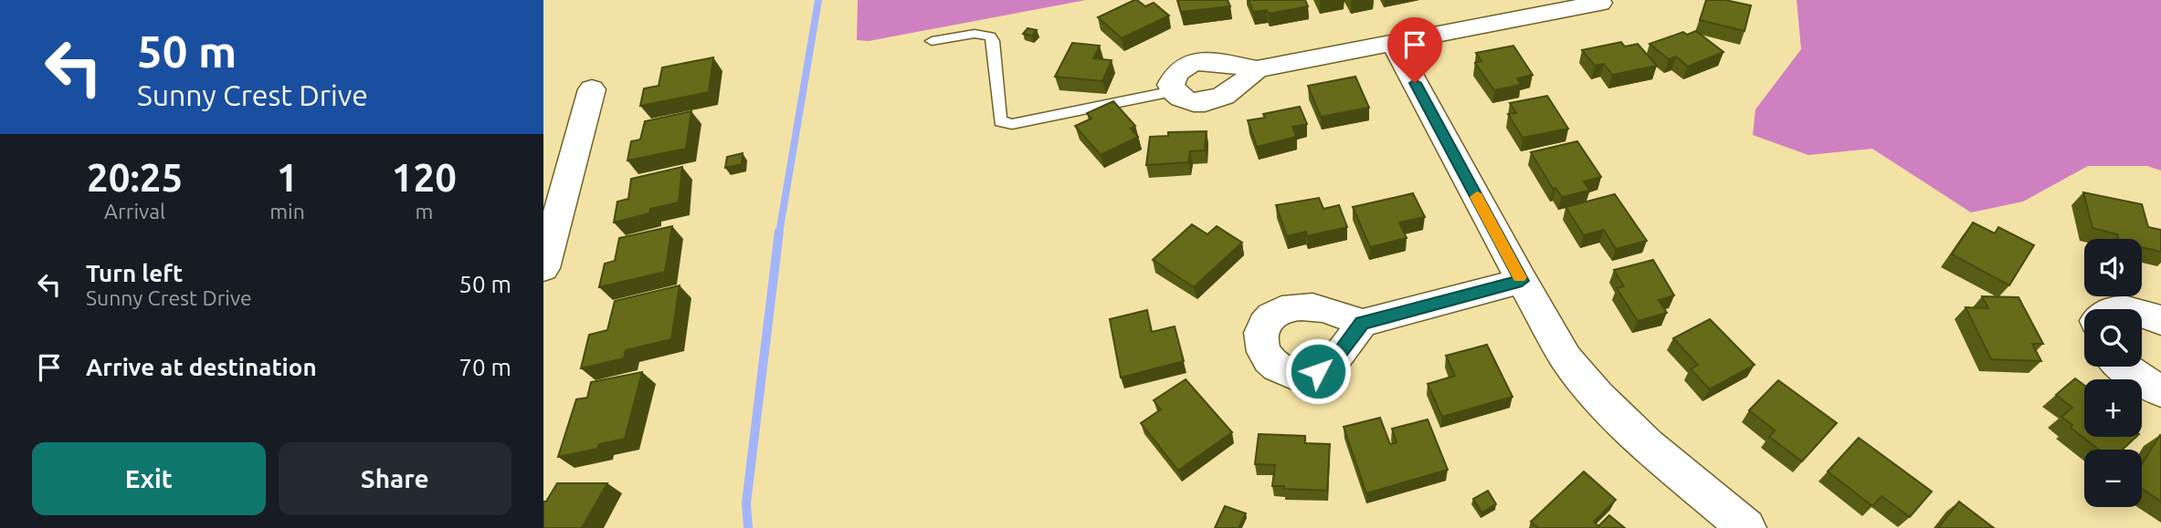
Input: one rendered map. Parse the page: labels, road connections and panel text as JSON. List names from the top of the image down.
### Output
{
  "page": {
    "turn": ["50 m", "Sunny Crest Drive"],
    "eta": [
      "20:25",
      "Arrival",
      "1",
      "min",
      "120",
      "m"
    ],
    "map_buttons": ["+", "−"],
    "list": [
      {
        "name": "Turn left",
        "note": "Sunny Crest Drive",
        "value": "50 m"
      },
      {
        "name": "Arrive at destination",
        "value": "70 m"
      }
    ],
    "buttons": ["Exit", "Share"]
  }
}
